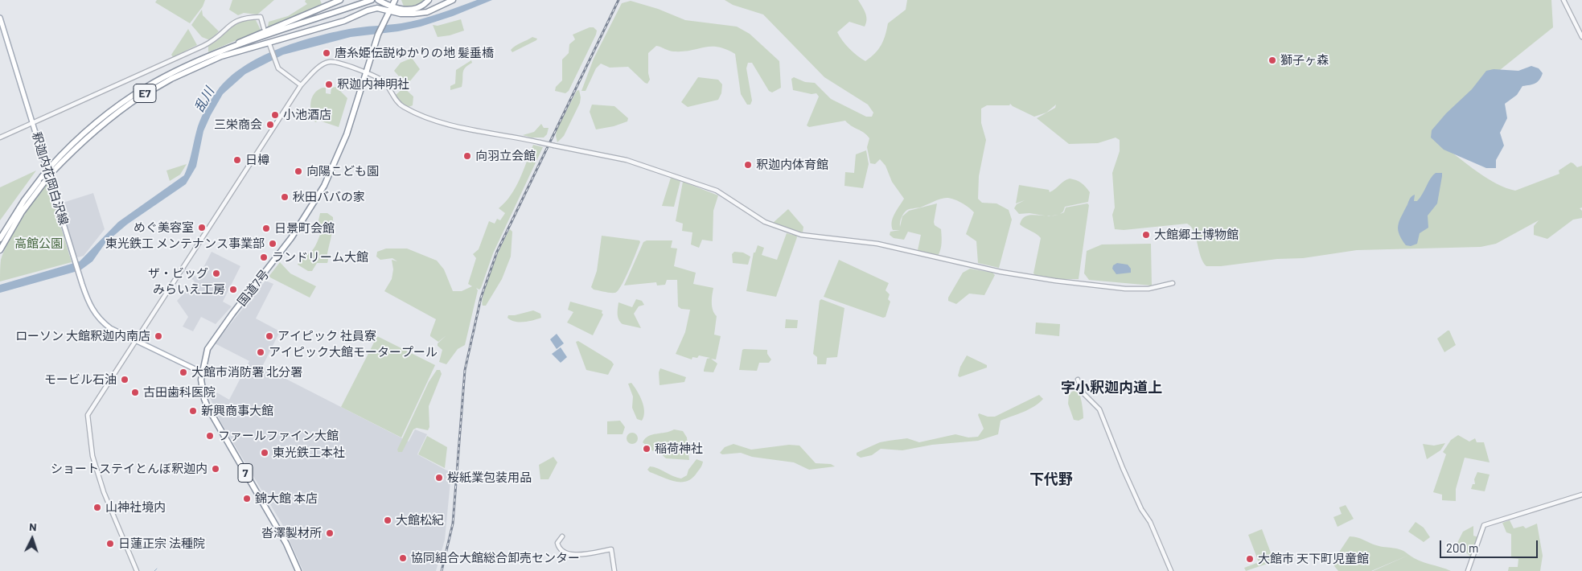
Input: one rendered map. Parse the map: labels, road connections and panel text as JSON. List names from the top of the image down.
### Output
{
  "streets": {
    "highway": ["E7", "国道7号", "7"],
    "main road": ["釈迦内花岡白沢線"]
  },
  "crossings": [
    ["釈迦内花岡白沢線", "国道7号"]
  ],
  "districts": ["字小釈迦内道上", "下代野"],
  "water": ["乱川"],
  "parks": ["高館公園"],
  "places": [
    "唐糸姫伝説ゆかりの地 髪垂橋",
    "獅子ヶ森",
    "釈迦内神明社",
    "小池酒店",
    "三栄商会",
    "向羽立会館",
    "日樽",
    "釈迦内体育館",
    "向陽こども園",
    "秋田ババの家",
    "めぐ美容室",
    "日景町会館",
    "大館郷土博物館",
    "東光鉄工 メンテナンス事業部",
    "ランドリーム大館",
    "ザ・ビッグ",
    "みらいえ工房",
    "ローソン 大館釈迦内南店",
    "アイピック 社員寮",
    "アイピック大館モータープール",
    "大館市消防署 北分署",
    "モービル石油",
    "古田歯科医院",
    "新興商事大館",
    "ファールファイン大館",
    "稲荷神社",
    "東光鉄工本社",
    "ショートステイとんぼ釈迦内",
    "桜紙業包装用品",
    "錦大館 本店",
    "山神社境内",
    "大館松紀",
    "沓澤製材所",
    "日蓮正宗 法種院",
    "協同組合大館総合卸売センター",
    "大館市 天下町児童館"
  ],
  "scale_bar": "200 m",
  "north": "top"
}
